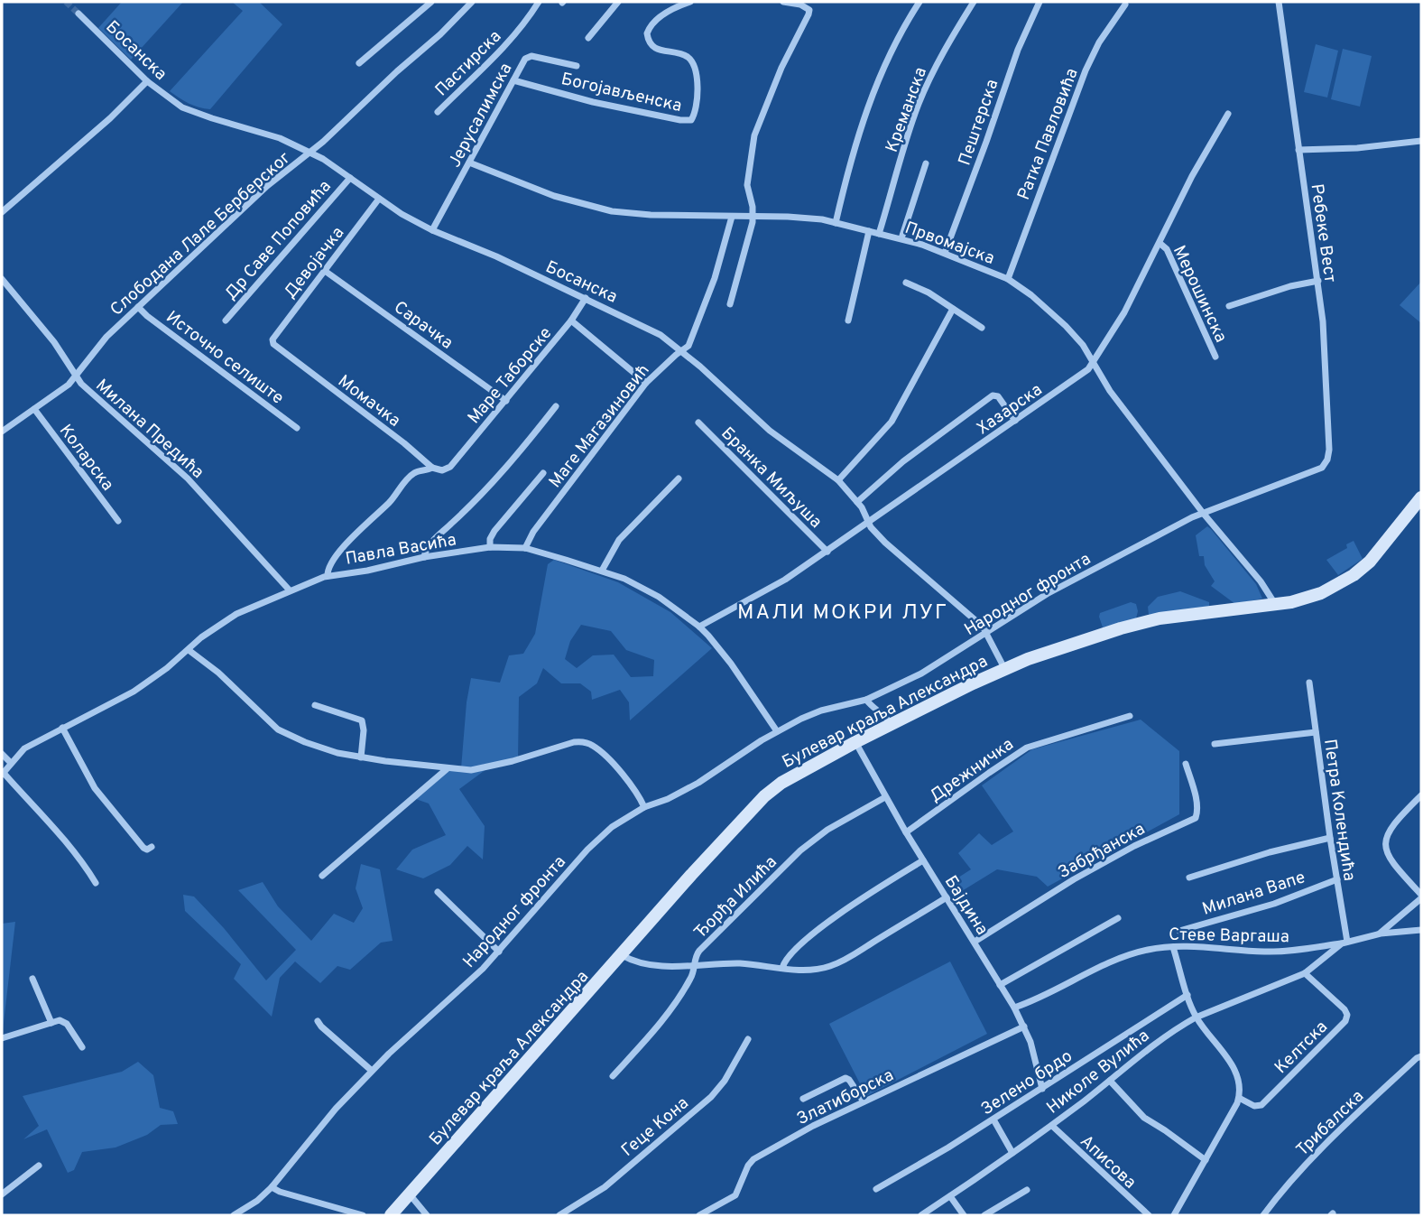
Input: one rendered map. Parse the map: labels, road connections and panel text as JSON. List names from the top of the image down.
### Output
{
  "streets": {
    "main road": ["Булевар краља Александра"],
    "street": [
      "Босанска",
      "Пастирска",
      "Богојављенска",
      "Креманска",
      "Јерусалимска",
      "Пештерска",
      "Ратка Павловића",
      "Слободана Лале Берберског",
      "Ребеке Вест",
      "Др Саве Поповића",
      "Првомајска",
      "Девојачка",
      "Мерошинска",
      "Сарачка",
      "Источно селиште",
      "Маре Таборске",
      "Момачка",
      "Хазарска",
      "Маге Магазиновић",
      "Милана Предића",
      "Коларска",
      "Бранка Миљуша",
      "Павла Васића",
      "Народног фронта",
      "Дрежничка",
      "Петра Колендића",
      "Забрђанска",
      "Милана Вапе",
      "Ђорђа Илића",
      "Бајдина",
      "Стеве Варгаша",
      "Келтска",
      "Николе Вулића",
      "Зелено брдо",
      "Златиборска",
      "Трибалска",
      "Геце Кона",
      "Аписова"
    ]
  },
  "crossings": [
    ["Босанска", "Јерусалимска"],
    ["Босанска", "Слободана Лале Берберског"],
    ["Босанска", "Др Саве Поповића"],
    ["Босанска", "Девојачка"],
    ["Босанска", "Маре Таборске"],
    ["Босанска", "Хазарска"],
    ["Босанска", "Маге Магазиновић"],
    ["Босанска", "Народног фронта"],
    ["Босанска", "Булевар краља Александра"],
    ["Богојављенска", "Јерусалимска"],
    ["Креманска", "Првомајска"],
    ["Јерусалимска", "Првомајска"],
    ["Пештерска", "Првомајска"],
    ["Ратка Павловића", "Првомајска"],
    ["Слободана Лале Берберског", "Источно селиште"],
    ["Слободана Лале Берберског", "Милана Предића"],
    ["Слободана Лале Берберског", "Коларска"],
    ["Ребеке Вест", "Народног фронта"],
    ["Првомајска", "Хазарска"],
    ["Првомајска", "Маге Магазиновић"],
    ["Првомајска", "Народног фронта"],
    ["Првомајска", "Булевар краља Александра"],
    ["Девојачка", "Сарачка"],
    ["Девојачка", "Момачка"],
    ["Мерошинска", "Хазарска"],
    ["Сарачка", "Маре Таборске"],
    ["Маре Таборске", "Момачка"],
    ["Хазарска", "Бранка Миљуша"],
    ["Хазарска", "Павла Васића"],
    ["Маге Магазиновић", "Павла Васића"],
    ["Милана Предића", "Павла Васића"],
    ["Павла Васића", "Народног фронта"],
    ["Булевар краља Александра", "Бајдина"],
    ["Дрежничка", "Бајдина"],
    ["Петра Колендића", "Милана Вапе"],
    ["Петра Колендића", "Стеве Варгаша"],
    ["Забрђанска", "Бајдина"],
    ["Ђорђа Илића", "Бајдина"],
    ["Бајдина", "Стеве Варгаша"],
    ["Бајдина", "Зелено брдо"],
    ["Бајдина", "Златиборска"],
    ["Келтска", "Николе Вулића"],
    ["Николе Вулића", "Аписова"]
  ],
  "districts": ["МАЛИ МОКРИ ЛУГ"]
}
